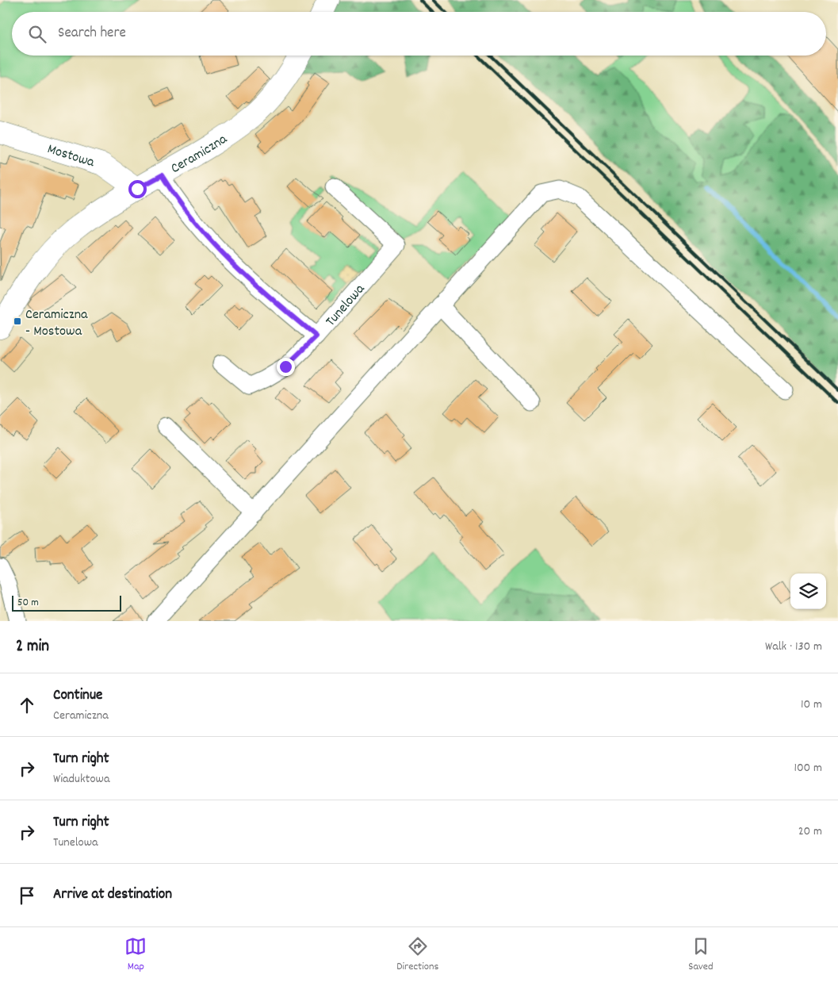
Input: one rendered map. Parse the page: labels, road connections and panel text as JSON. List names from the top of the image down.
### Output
{
  "streets": {
    "street": ["Ceramiczna", "Mostowa", "Tunelowa"]
  },
  "crossings": [
    ["Ceramiczna", "Mostowa"]
  ],
  "places": {
    "transit": ["Ceramiczna - Mostowa"]
  },
  "scale_bar": "50 m",
  "page": {
    "search": "Search here",
    "scale": "50 m",
    "heading": ["2 min", "Walk · 130 m"],
    "list": [
      ["Continue", "Ceramiczna", "10 m"],
      ["Turn right", "Wiaduktowa", "100 m"],
      ["Turn right", "Tunelowa", "20 m"],
      "Arrive at destination"
    ],
    "nav": ["Map", "Directions", "Saved"]
  }
}
